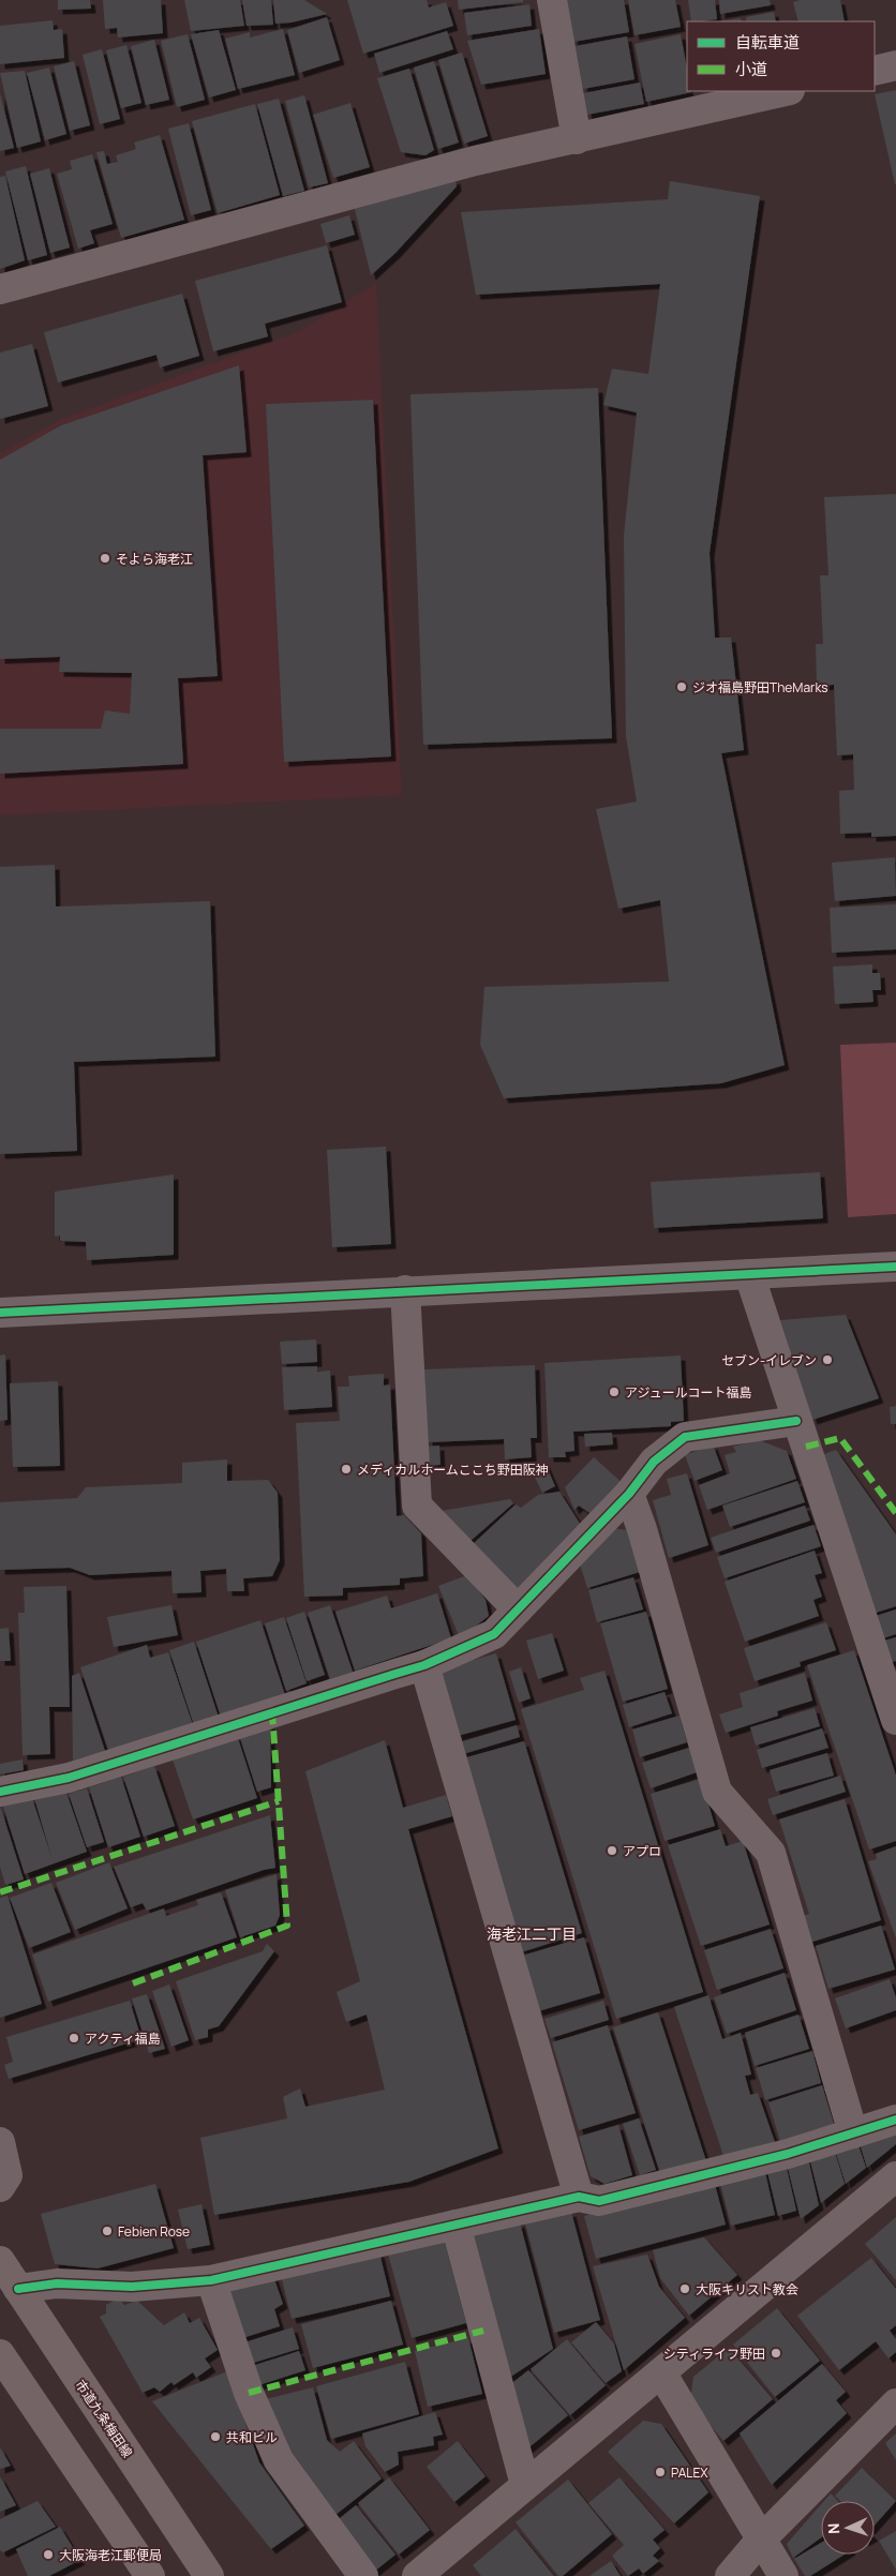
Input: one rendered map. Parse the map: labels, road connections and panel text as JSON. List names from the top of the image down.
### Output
{
  "streets": {
    "main road": ["市道九条梅田線"]
  },
  "districts": ["海老江二丁目"],
  "places": [
    "そよら海老江",
    "ジオ福島野田TheMarks",
    "セブン-イレブン",
    "アジュールコート福島",
    "メディカルホームここち野田阪神",
    "アプロ",
    "アクティ福島",
    "Febien Rose",
    "大阪キリスト教会",
    "シティライフ野田",
    "共和ビル",
    "PALEX",
    "大阪海老江郵便局"
  ],
  "legend": ["自転車道", "小道"],
  "north": "left"
}
